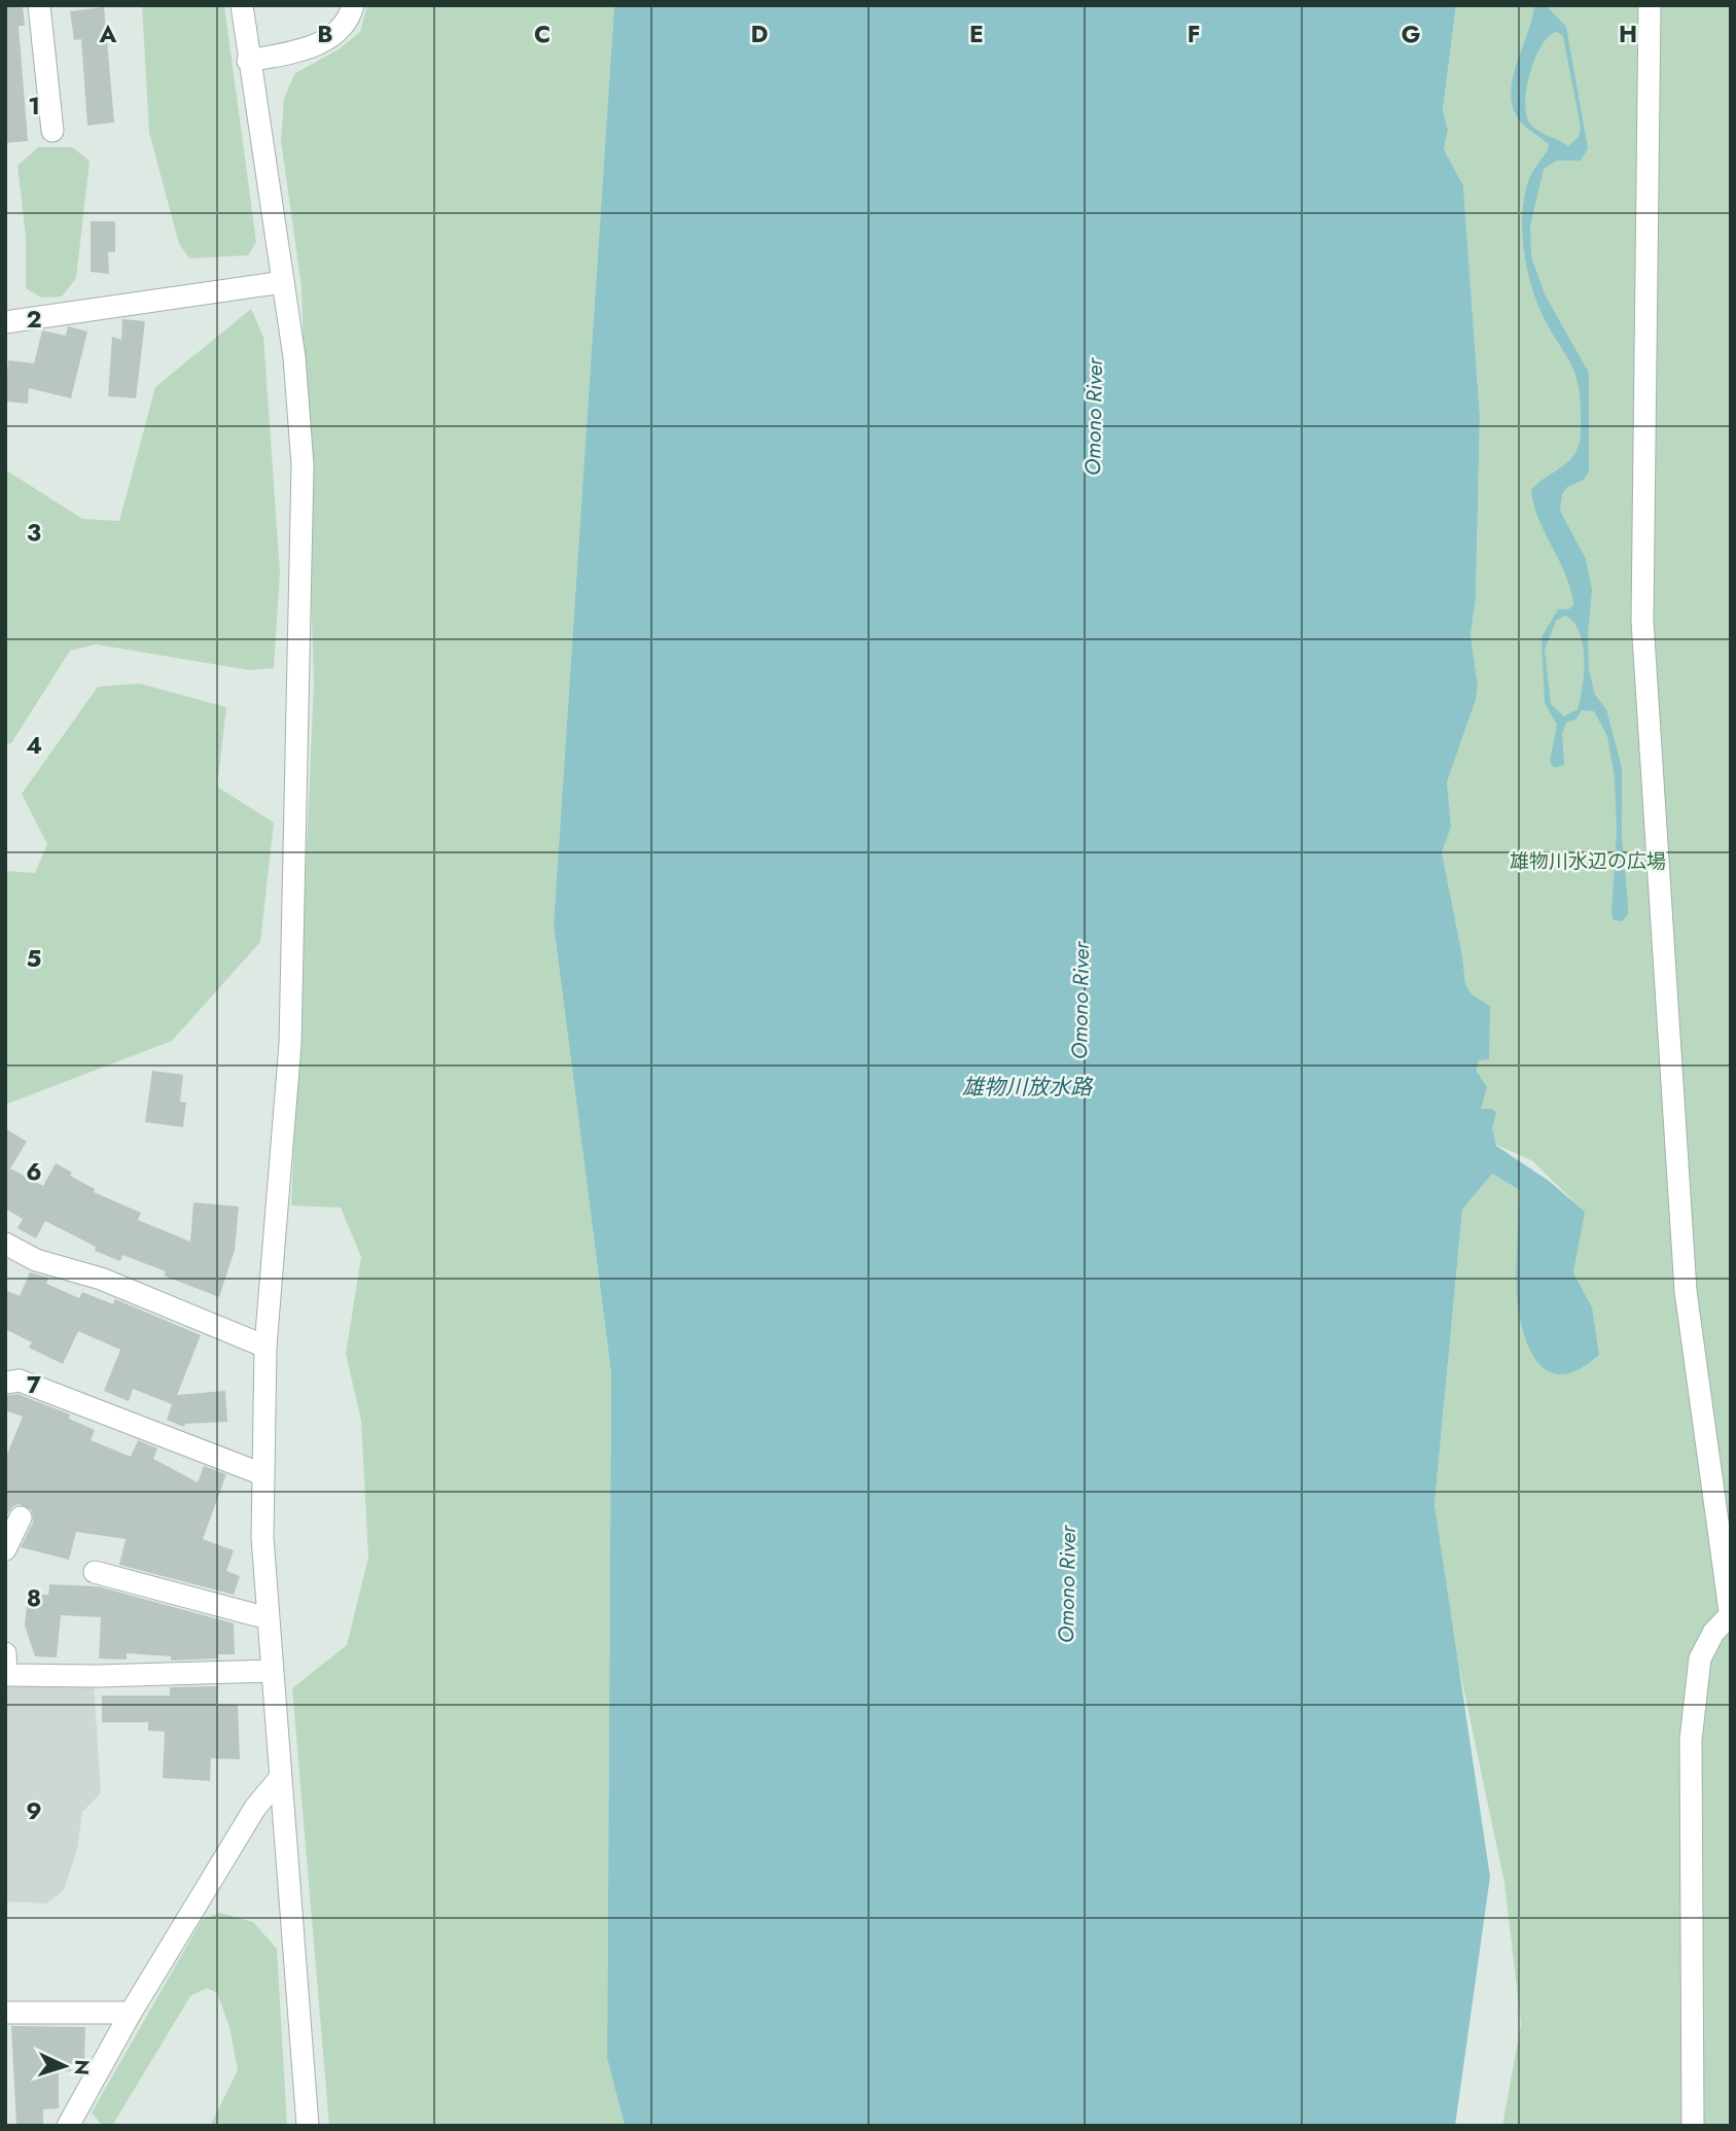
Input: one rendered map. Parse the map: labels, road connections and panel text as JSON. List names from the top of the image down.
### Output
{
  "water": ["Omono River", "雄物川放水路"],
  "parks": ["雄物川水辺の広場"],
  "north": "right",
  "grid": {
    "columns": [
      "A",
      "B",
      "C",
      "D",
      "E",
      "F",
      "G",
      "H"
    ],
    "rows": [
      "1",
      "2",
      "3",
      "4",
      "5",
      "6",
      "7",
      "8",
      "9"
    ]
  }
}
